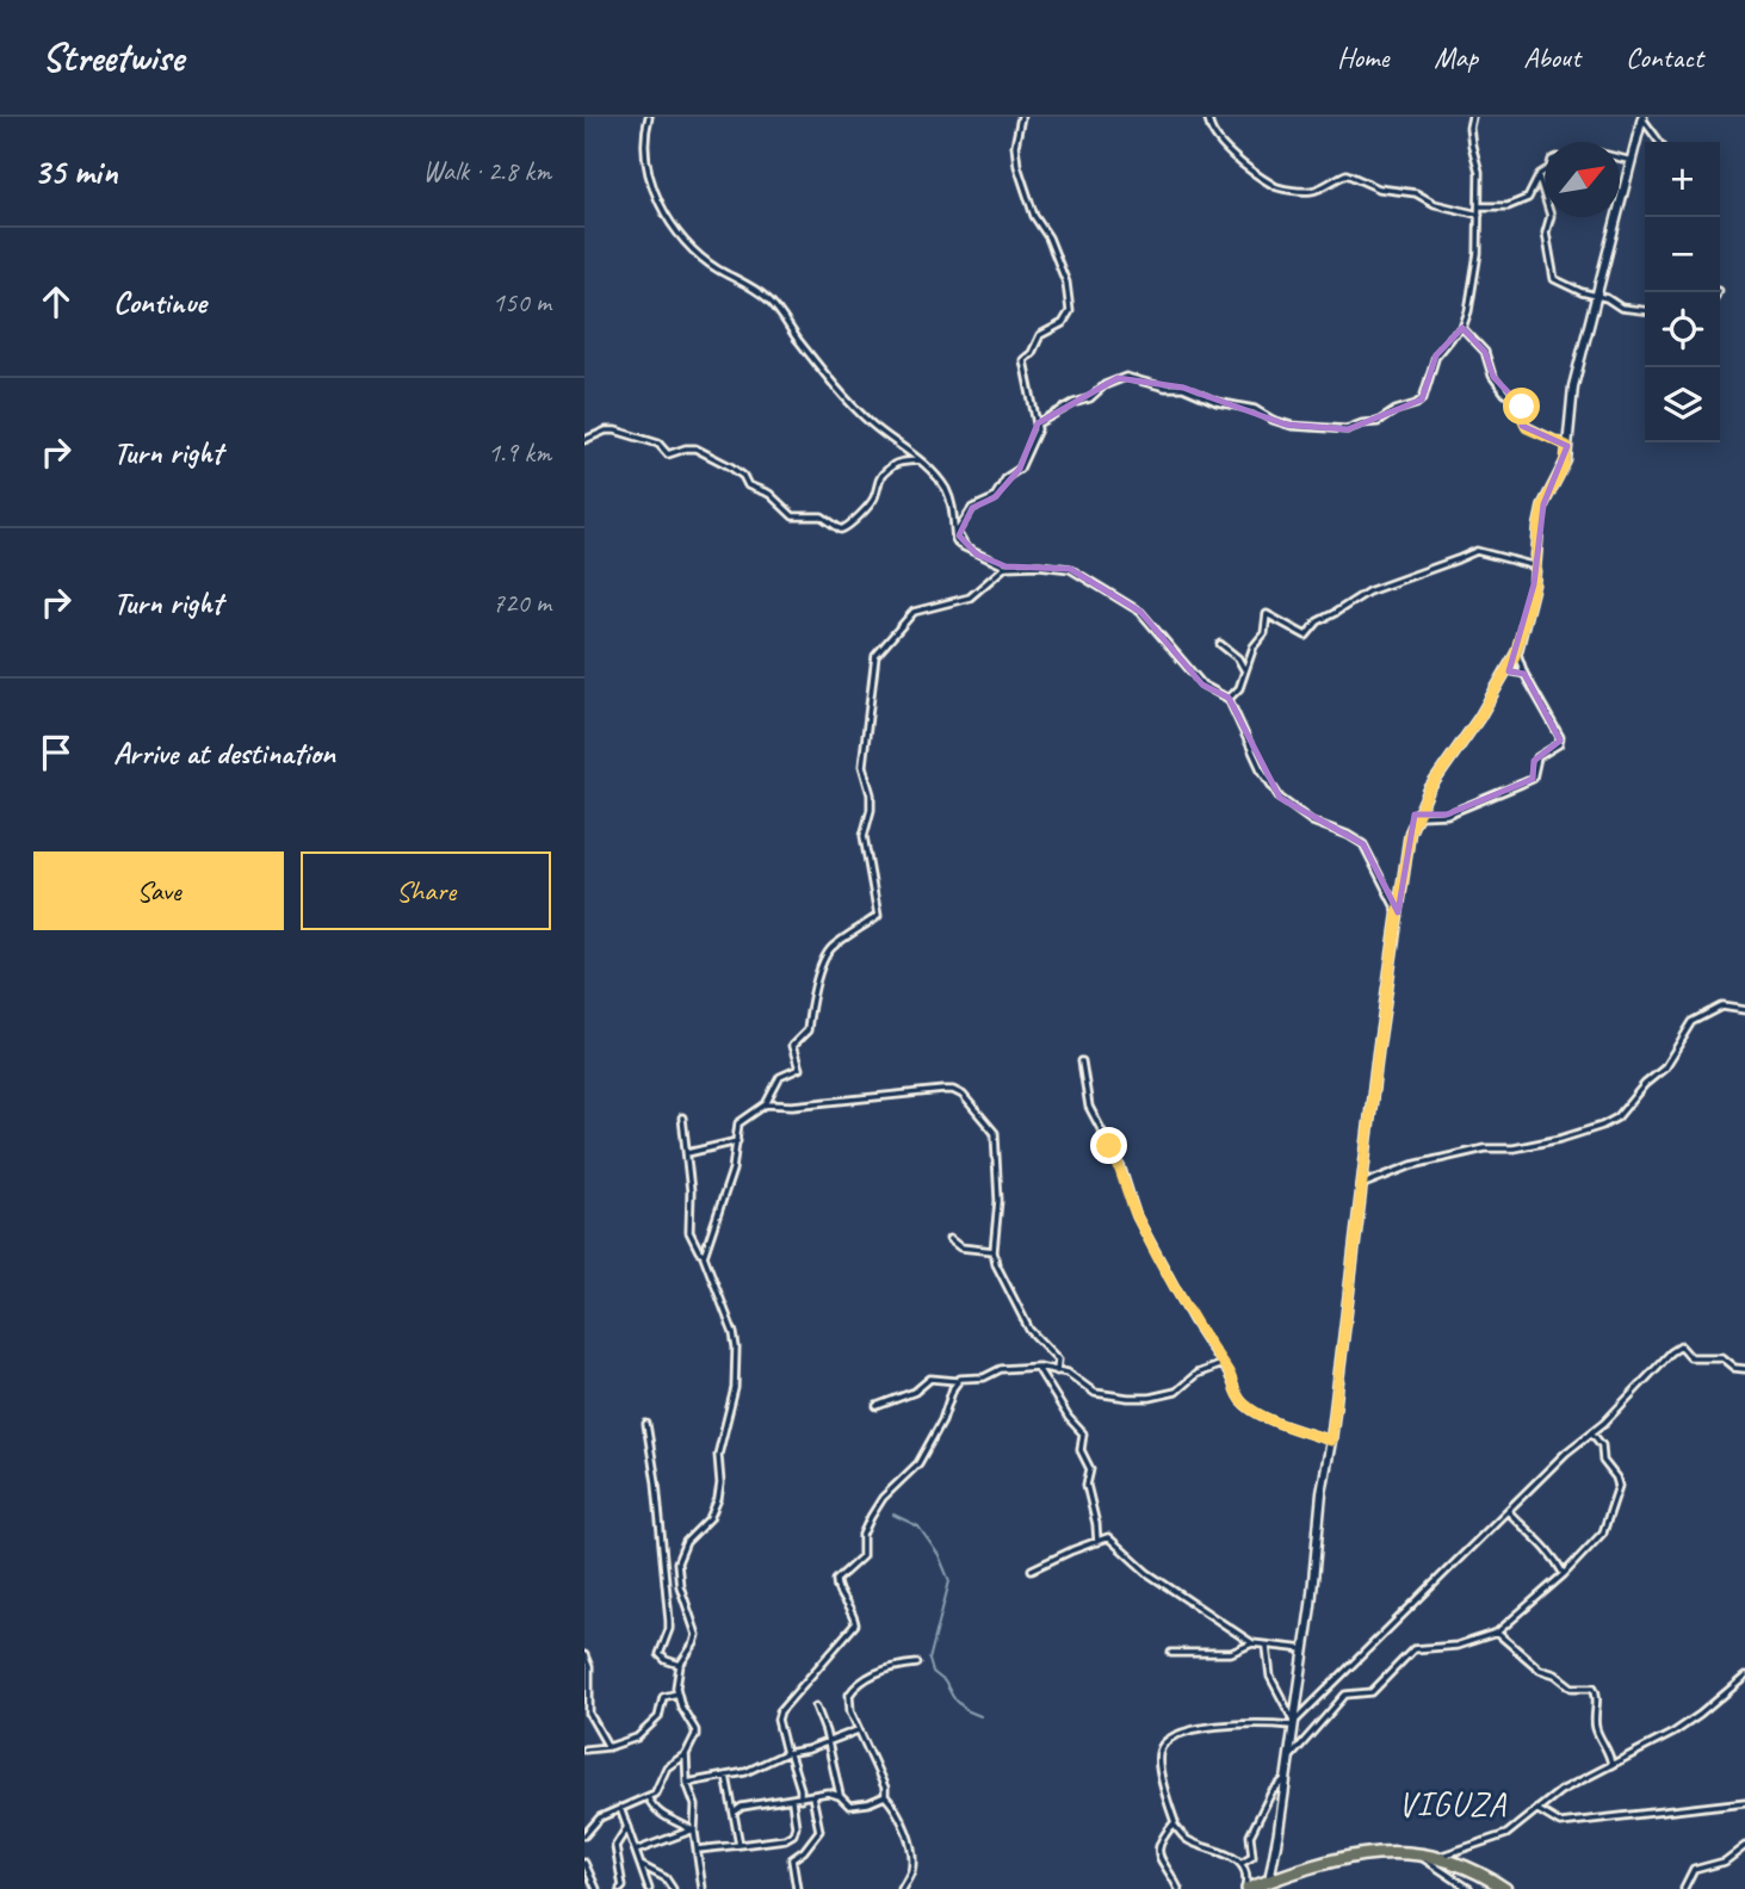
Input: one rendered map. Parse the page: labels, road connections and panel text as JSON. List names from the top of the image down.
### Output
{
  "districts": ["VIGUZA"],
  "north": "top right",
  "page": {
    "header": "Streetwise",
    "nav": [
      "Home",
      "Map",
      "About",
      "Contact"
    ],
    "heading": ["35 min", "Walk · 2.8 km"],
    "map_buttons": ["+", "−"],
    "list": [
      ["Continue", "150 m"],
      ["Turn right", "1.9 km"],
      ["Turn right", "720 m"],
      "Arrive at destination"
    ],
    "buttons": ["Save", "Share"]
  }
}
